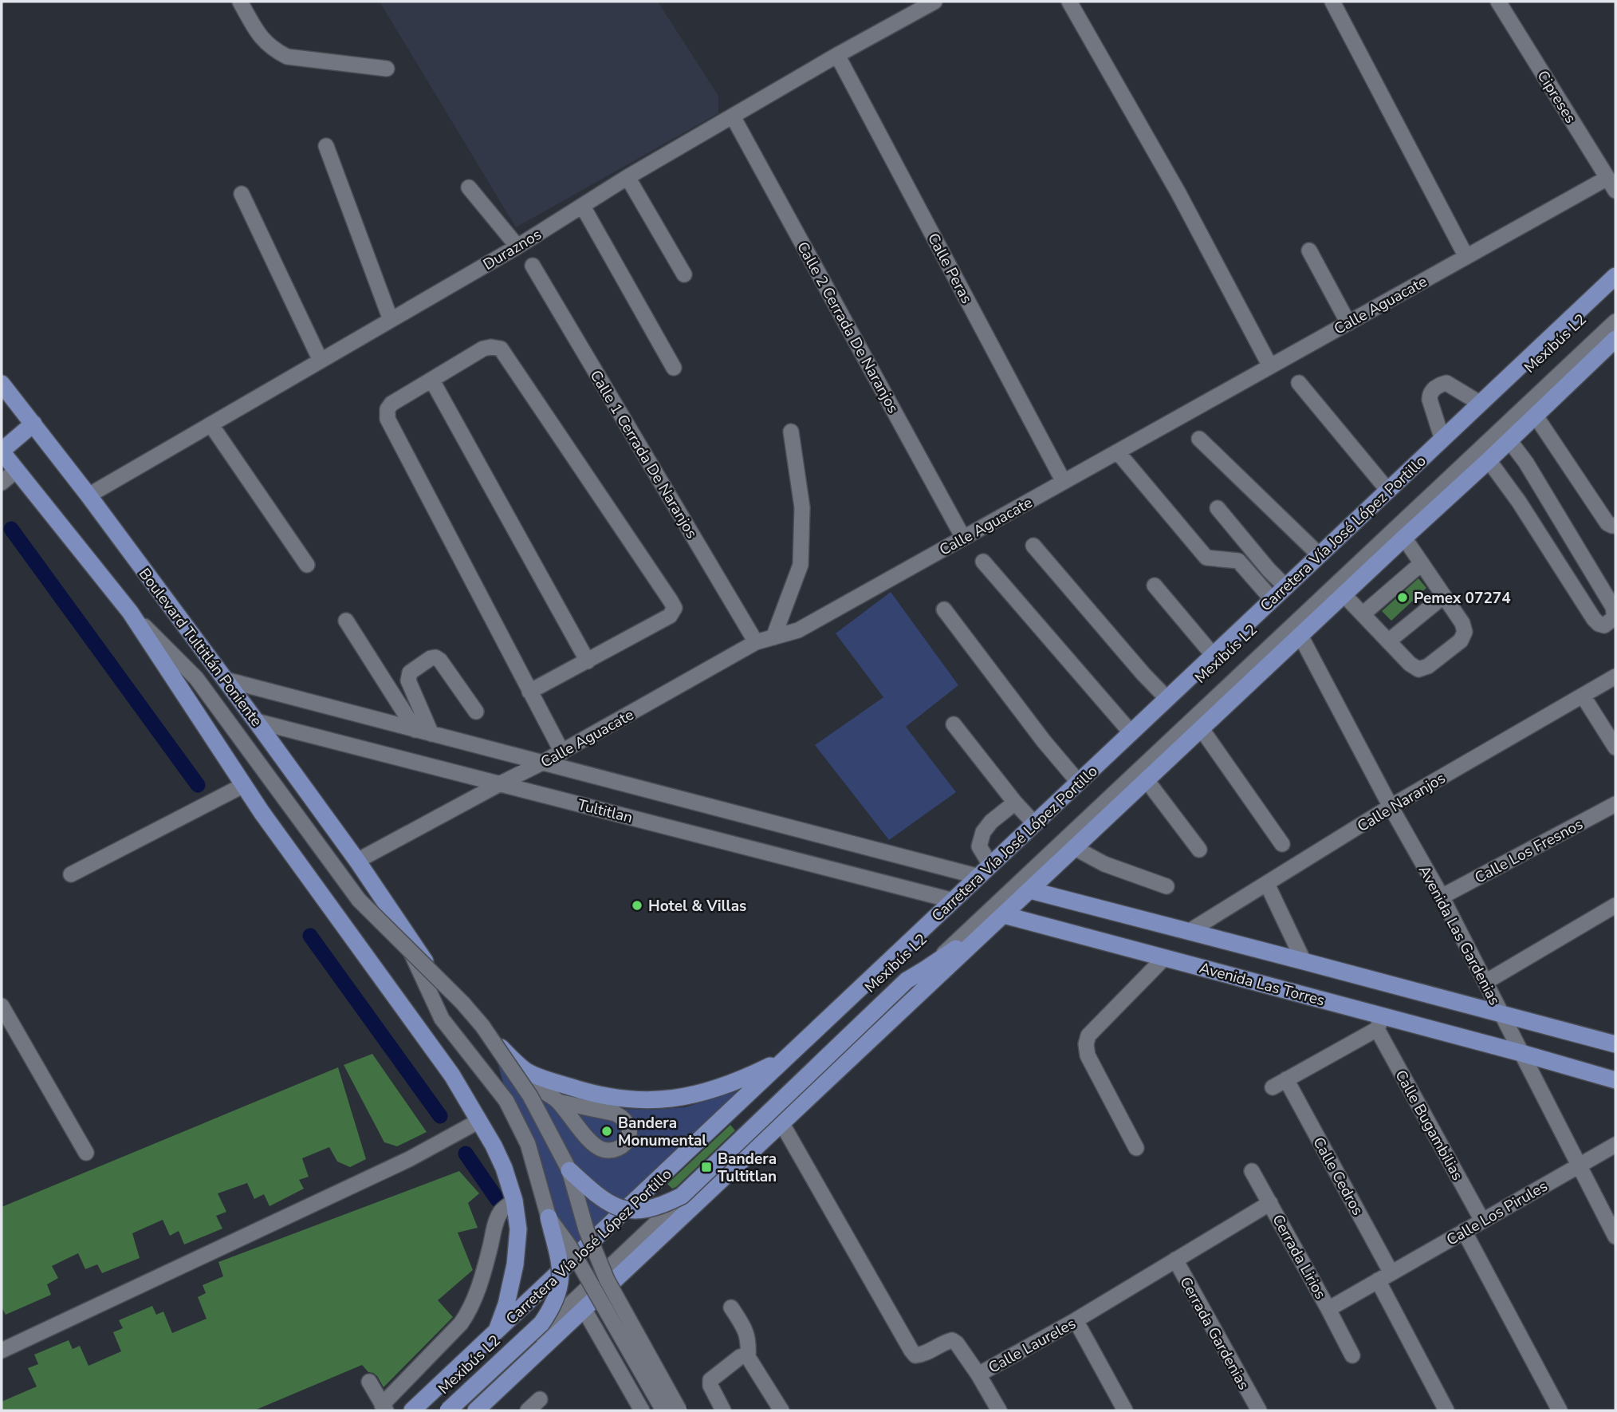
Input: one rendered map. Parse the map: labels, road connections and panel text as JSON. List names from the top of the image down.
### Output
{
  "streets": {
    "main road": ["Carretera Vía José López Portillo", "Boulevard Tultitlán Poniente", "Avenida Las Torres"],
    "street": [
      "Cipreses",
      "Duraznos",
      "Calle Peras",
      "Calle Aguacate",
      "Calle 2 Cerrada De Naranjos",
      "Mexibús L2",
      "Calle 1 Cerrada De Naranjos",
      "Calle Naranjos",
      "Tultitlan",
      "Calle Los Fresnos",
      "Avenida Las Gardenias",
      "Calle Bugambilias",
      "Calle Cedros",
      "Calle Los Pirules",
      "Cerrada Lirios",
      "Cerrada Gardenias",
      "Calle Laureles"
    ]
  },
  "crossings": [
    ["Cipreses", "Calle Aguacate"],
    ["Duraznos", "Calle Peras"],
    ["Duraznos", "Calle 2 Cerrada De Naranjos"],
    ["Duraznos", "Boulevard Tultitlán Poniente"],
    ["Calle Peras", "Calle Aguacate"],
    ["Calle Aguacate", "Calle 2 Cerrada De Naranjos"],
    ["Calle Aguacate", "Calle 1 Cerrada De Naranjos"],
    ["Calle Aguacate", "Boulevard Tultitlán Poniente"],
    ["Calle Aguacate", "Tultitlan"],
    ["Carretera Vía José López Portillo", "Tultitlan"],
    ["Boulevard Tultitlán Poniente", "Tultitlan"],
    ["Calle Naranjos", "Avenida Las Gardenias"],
    ["Calle Naranjos", "Avenida Las Torres"],
    ["Calle Los Fresnos", "Avenida Las Gardenias"],
    ["Avenida Las Gardenias", "Avenida Las Torres"],
    ["Avenida Las Gardenias", "Calle Los Pirules"],
    ["Avenida Las Torres", "Calle Bugambilias"],
    ["Avenida Las Torres", "Calle Cedros"],
    ["Calle Bugambilias", "Calle Cedros"],
    ["Calle Bugambilias", "Calle Los Pirules"],
    ["Calle Cedros", "Calle Los Pirules"],
    ["Calle Los Pirules", "Cerrada Lirios"],
    ["Cerrada Lirios", "Calle Laureles"],
    ["Cerrada Gardenias", "Calle Laureles"]
  ],
  "places": {
    "other": ["Pemex 07274", "Hotel & Villas", "Bandera Monumental"],
    "transit": ["Bandera Tultitlan"]
  }
}
